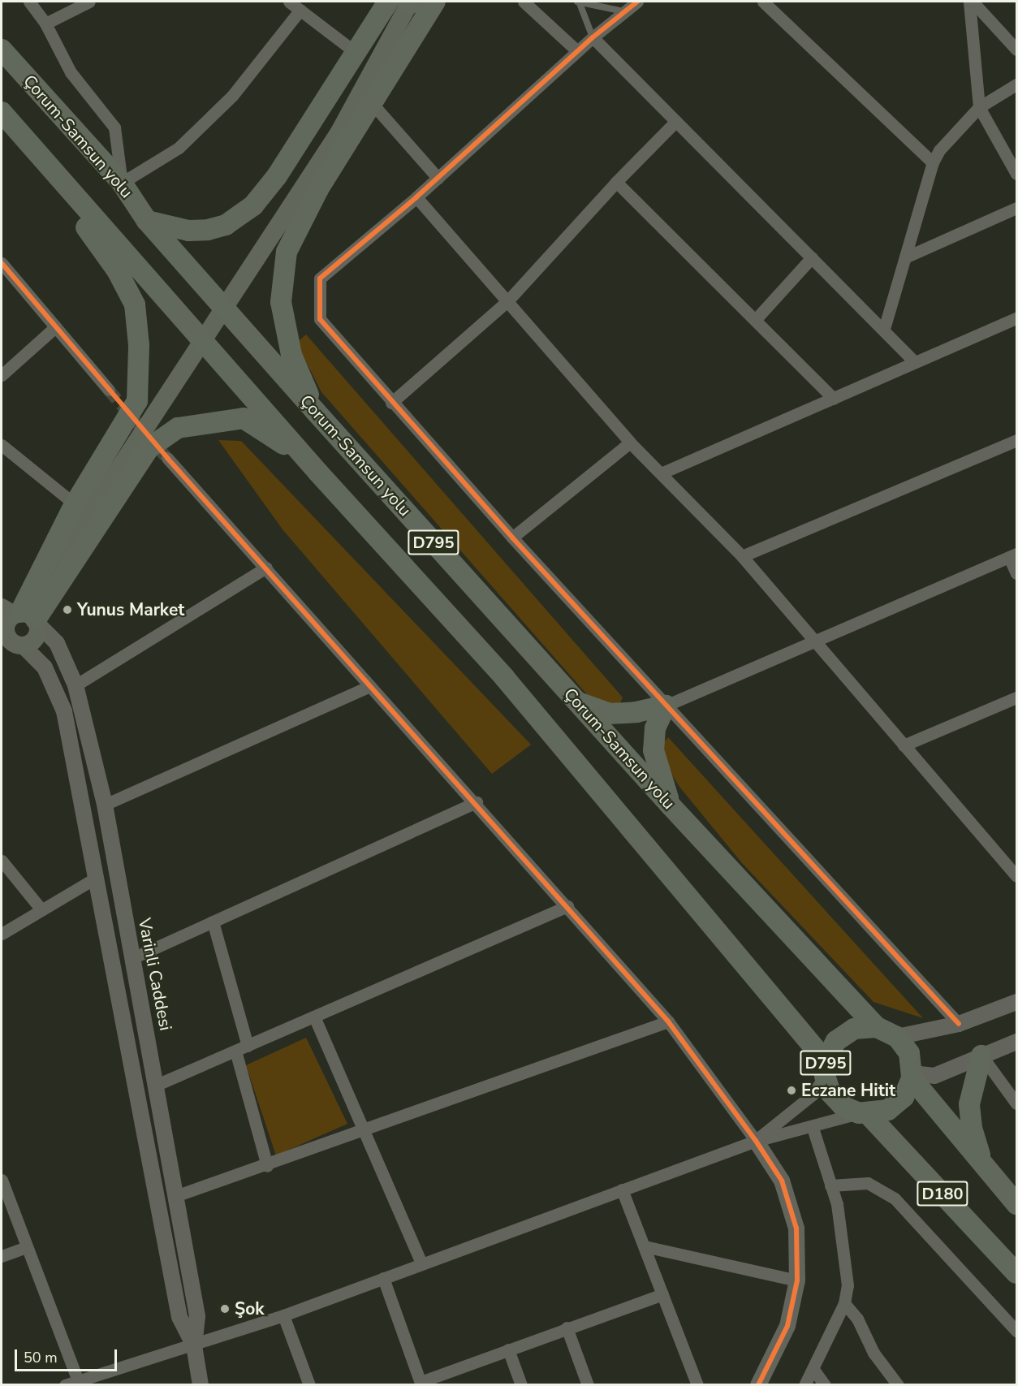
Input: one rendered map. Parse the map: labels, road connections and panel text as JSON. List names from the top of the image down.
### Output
{
  "streets": {
    "highway": ["Çorum-Samsun yolu", "D795", "D180"],
    "street": ["Varinli Caddesi"]
  },
  "crossings": [
    ["Çorum-Samsun yolu", "D795"],
    ["Çorum-Samsun yolu", "D180"],
    ["D795", "D180"]
  ],
  "places": ["Yunus Market", "Eczane Hitit", "Şok"],
  "scale_bar": "50 m"
}
